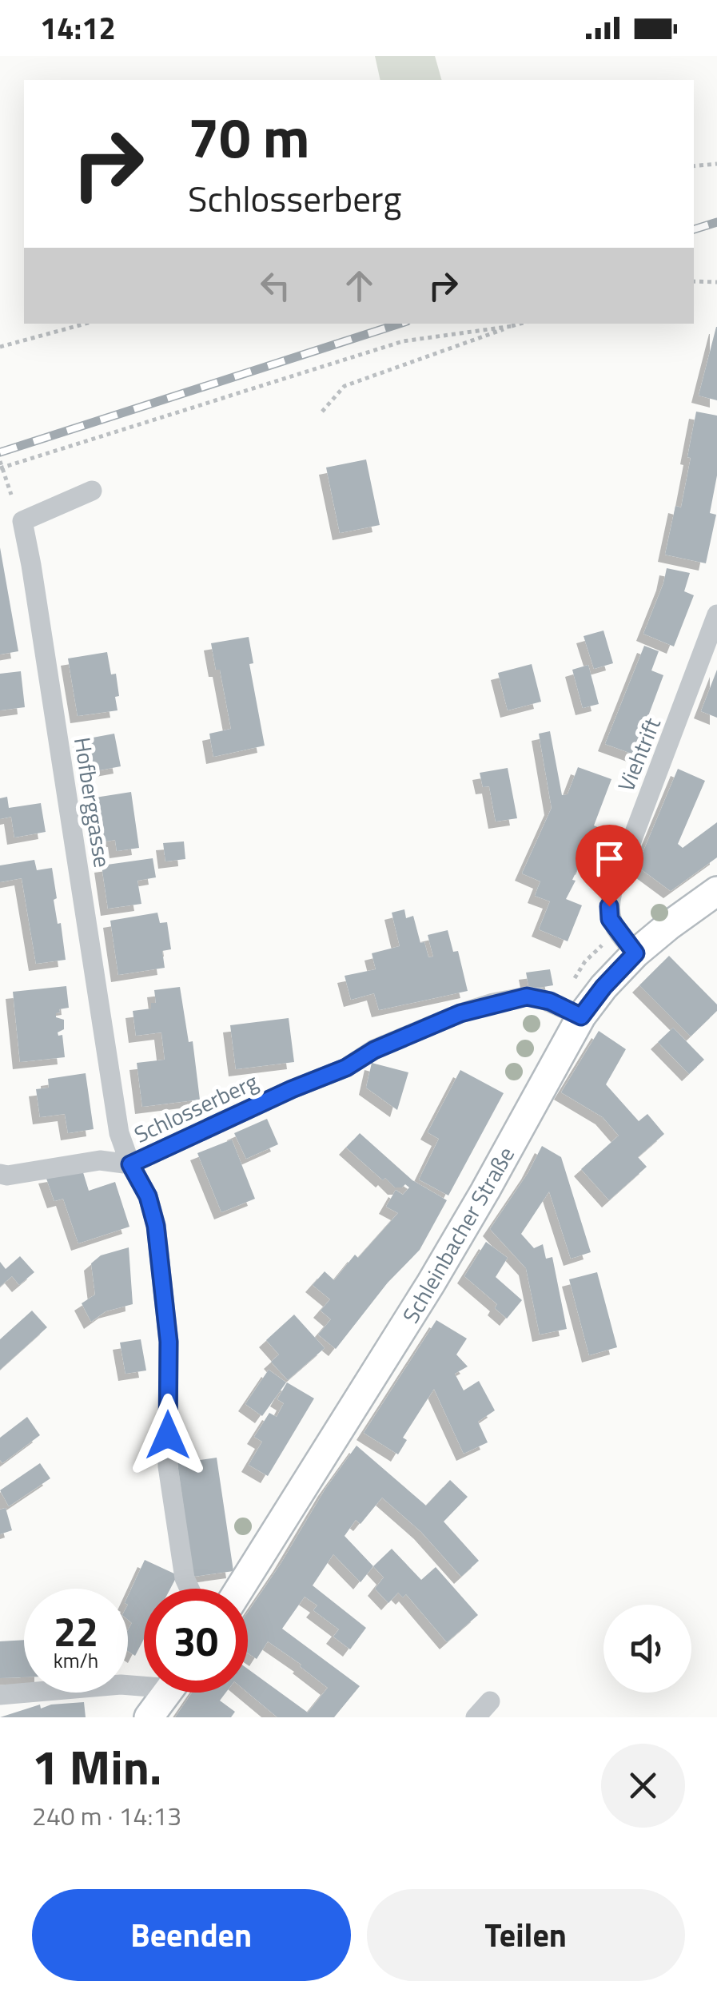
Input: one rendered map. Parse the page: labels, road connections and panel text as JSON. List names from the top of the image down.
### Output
{
  "streets": {
    "main road": ["Schleinbacher Straße"],
    "street": ["Viehtrift", "Hofberggasse", "Schlosserberg"]
  },
  "crossings": [
    ["Viehtrift", "Schleinbacher Straße"],
    ["Hofberggasse", "Schlosserberg"],
    ["Schlosserberg", "Schleinbacher Straße"]
  ],
  "page": {
    "status": "14:12",
    "turn": ["70 m", "Schlosserberg"],
    "speed": "22 km/h",
    "limit": "30",
    "heading": ["1 Min.", "240 m · 14:13"],
    "buttons": ["Beenden", "Teilen"]
  }
}
